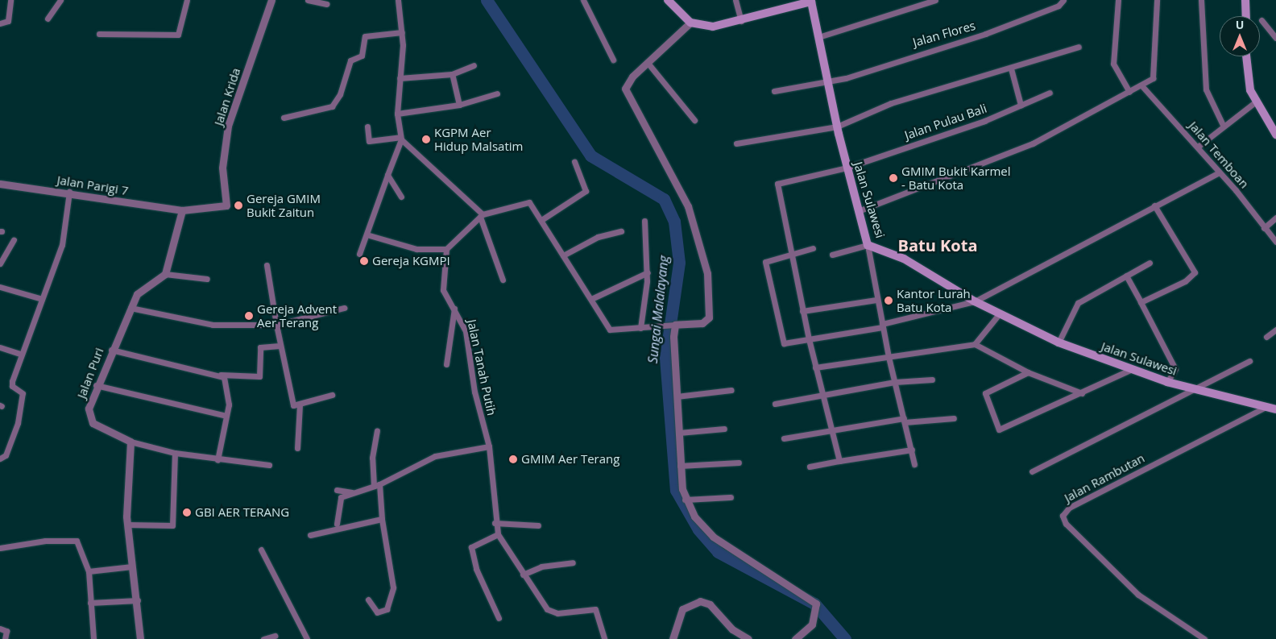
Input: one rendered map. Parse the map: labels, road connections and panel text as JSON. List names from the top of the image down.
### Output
{
  "streets": {
    "main road": ["Jalan Sulawesi"],
    "street": [
      "Jalan Flores",
      "Jalan Krida",
      "Jalan Pulau Bali",
      "Jalan Temboan",
      "Jalan Parigi 7",
      "Jalan Tanah Putih",
      "Jalan Puri",
      "Jalan Rambutan"
    ]
  },
  "crossings": [
    ["Jalan Flores", "Jalan Sulawesi"],
    ["Jalan Krida", "Jalan Parigi 7"],
    ["Jalan Pulau Bali", "Jalan Sulawesi"],
    ["Jalan Sulawesi", "Jalan Rambutan"]
  ],
  "districts": ["Batu Kota"],
  "water": ["Sungai Malalayang"],
  "places": [
    "KGPM Aer Hidup Malsatim",
    "GMIM Bukit Karmel - Batu Kota",
    "Gereja GMIM Bukit Zaitun",
    "Gereja KGMPI",
    "Kantor Lurah Batu Kota",
    "Gereja Advent Aer Terang",
    "GMIM Aer Terang",
    "GBI AER TERANG"
  ],
  "north": "top"
}
